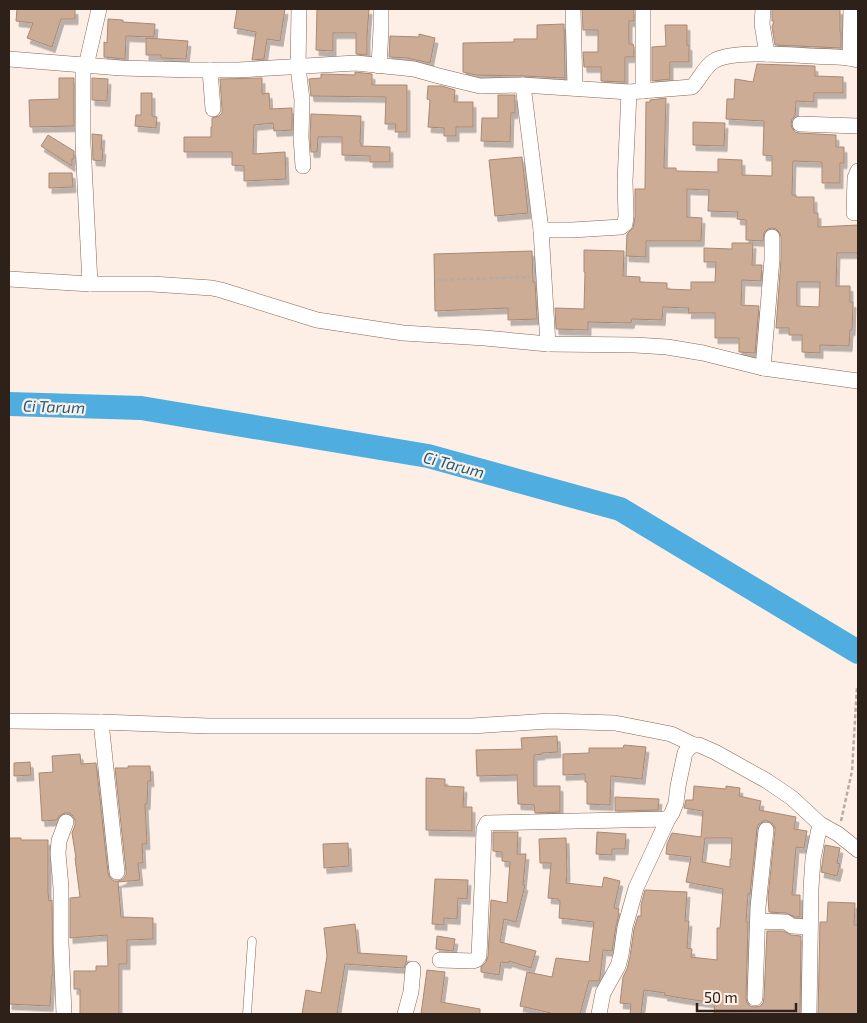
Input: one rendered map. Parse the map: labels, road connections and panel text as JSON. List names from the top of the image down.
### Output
{
  "water": ["Ci Tarum"],
  "scale_bar": "50 m"
}
